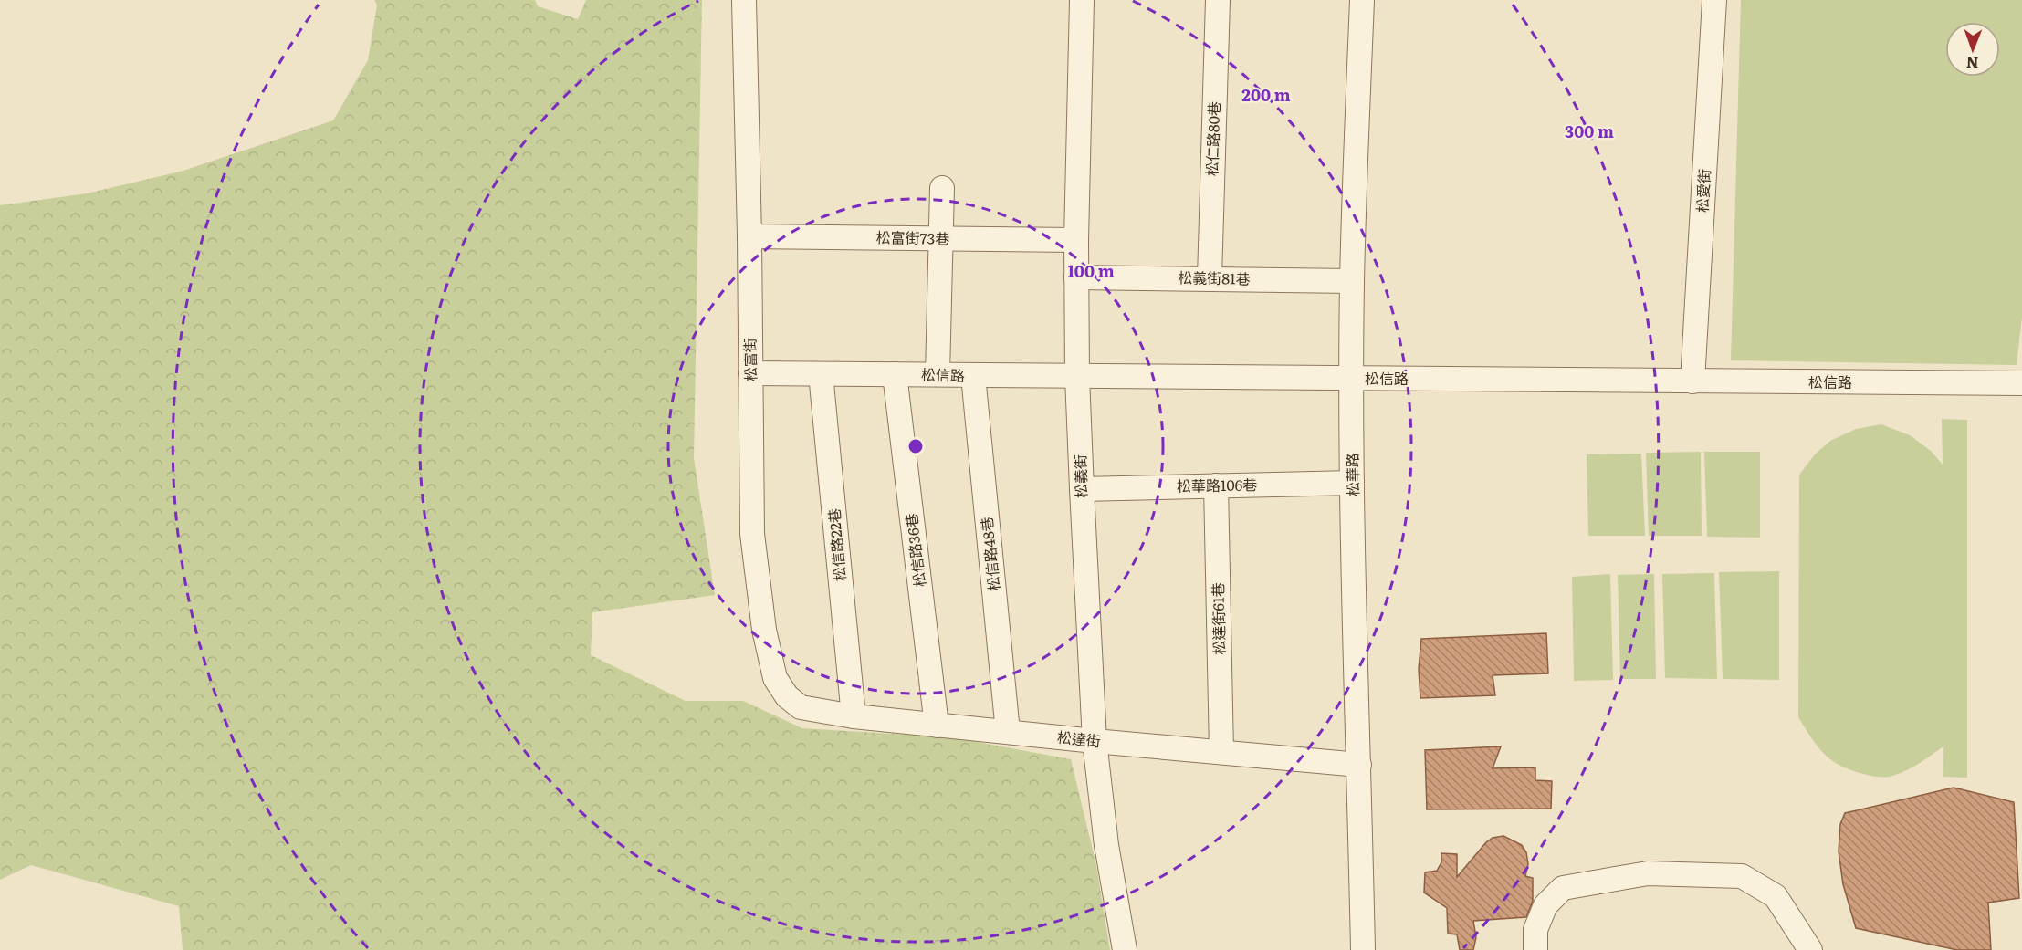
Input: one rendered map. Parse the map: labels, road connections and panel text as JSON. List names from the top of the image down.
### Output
{
  "streets": {
    "street": [
      "松仁路80巷",
      "松愛街",
      "松富街73巷",
      "松義街81巷",
      "松富街",
      "松信路",
      "松華路",
      "松義街",
      "松華路106巷",
      "松信路22巷",
      "松信路36巷",
      "松信路48巷",
      "松達街61巷",
      "松達街"
    ]
  },
  "crossings": [
    ["松仁路80巷", "松義街81巷"],
    ["松愛街", "松信路"],
    ["松富街73巷", "松富街"],
    ["松富街73巷", "松義街"],
    ["松義街81巷", "松華路"],
    ["松義街81巷", "松義街"],
    ["松富街", "松信路"],
    ["松富街", "松達街"],
    ["松信路", "松華路"],
    ["松信路", "松義街"],
    ["松信路", "松信路22巷"],
    ["松信路", "松信路36巷"],
    ["松信路", "松信路48巷"],
    ["松華路", "松華路106巷"],
    ["松華路", "松達街"],
    ["松義街", "松華路106巷"],
    ["松義街", "松達街"],
    ["松華路106巷", "松達街61巷"],
    ["松信路22巷", "松達街"],
    ["松信路36巷", "松達街"],
    ["松信路48巷", "松達街"],
    ["松達街61巷", "松達街"]
  ],
  "north": "bottom",
  "rings": ["200 m", "300 m", "100 m"]
}
